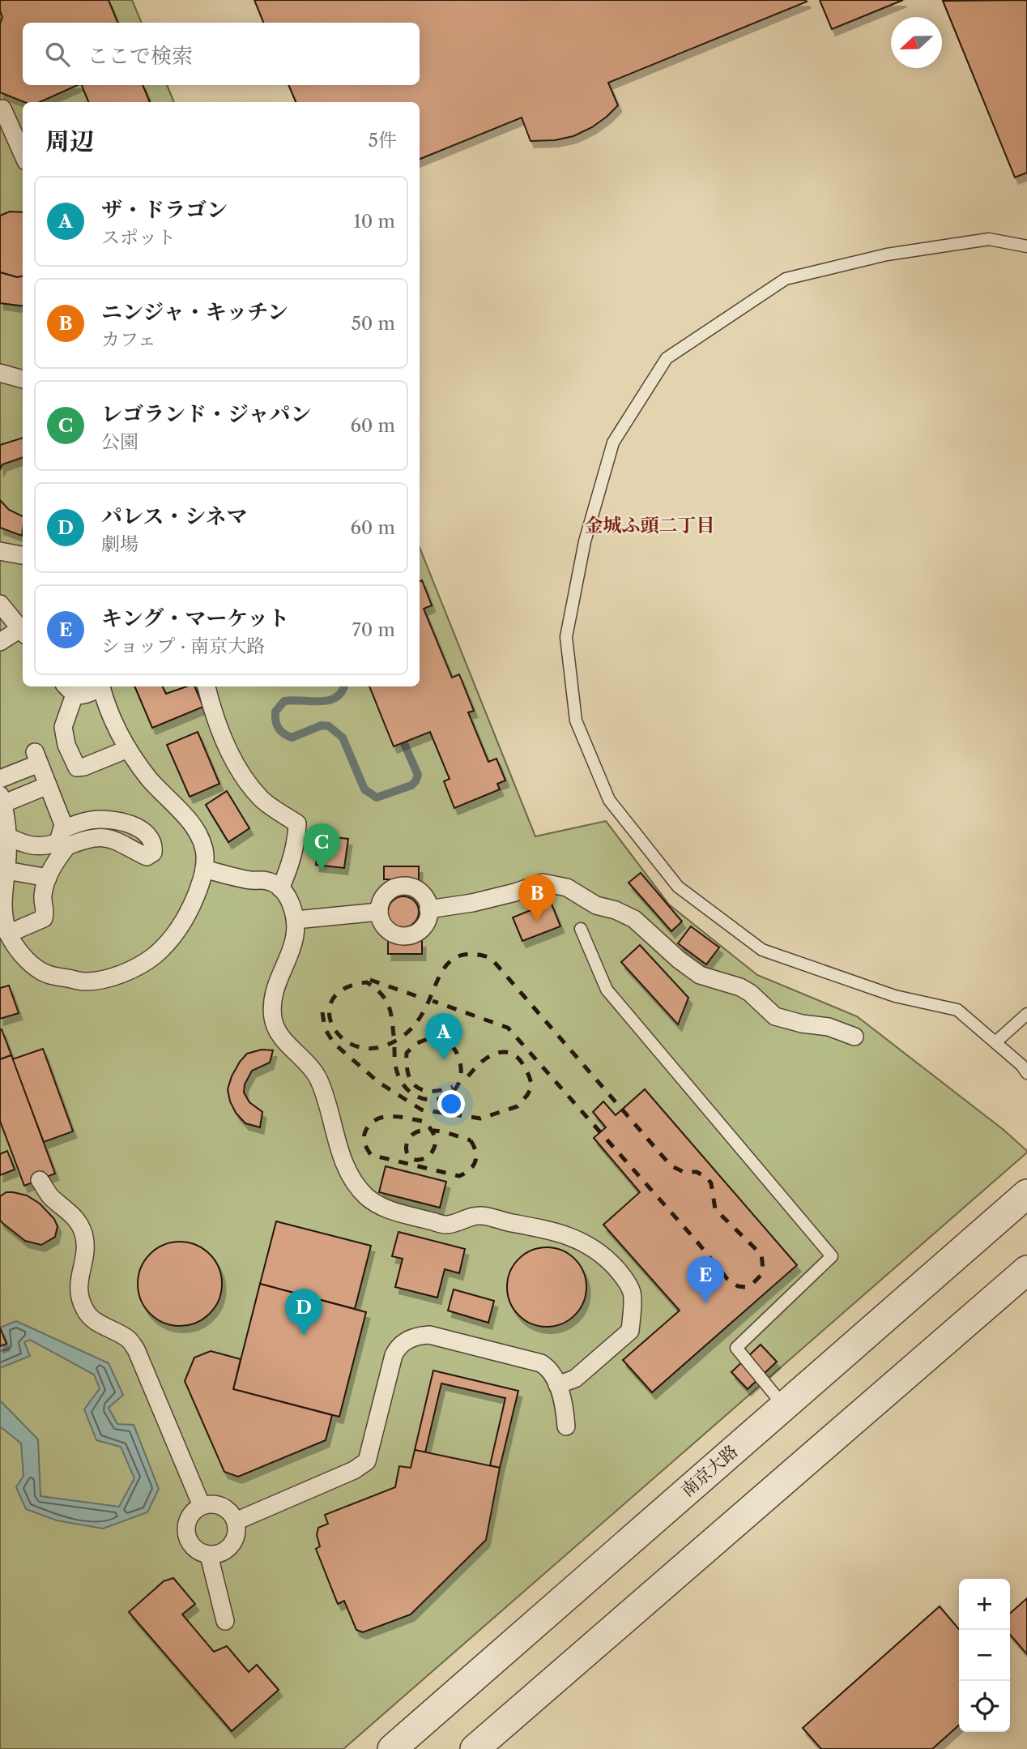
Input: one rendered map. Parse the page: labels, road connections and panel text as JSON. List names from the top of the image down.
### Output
{
  "streets": {
    "street": ["南京大路"]
  },
  "districts": ["金城ふ頭二丁目"],
  "north": "left",
  "page": {
    "search": "ここで検索",
    "heading": ["周辺", "5件"],
    "list": [
      {
        "mark": "A",
        "name": "ザ・ドラゴン",
        "note": "スポット",
        "value": "10 m"
      },
      {
        "mark": "B",
        "name": "ニンジャ・キッチン",
        "note": "カフェ",
        "value": "50 m"
      },
      {
        "mark": "C",
        "name": "レゴランド・ジャパン",
        "note": "公園",
        "value": "60 m"
      },
      {
        "mark": "D",
        "name": "パレス・シネマ",
        "note": "劇場",
        "value": "60 m"
      },
      {
        "mark": "E",
        "name": "キング・マーケット",
        "note": "ショップ · 南京大路",
        "value": "70 m"
      }
    ],
    "pins": [
      "C",
      "B",
      "A",
      "E",
      "D"
    ],
    "map_buttons": ["+", "−"]
  }
}
